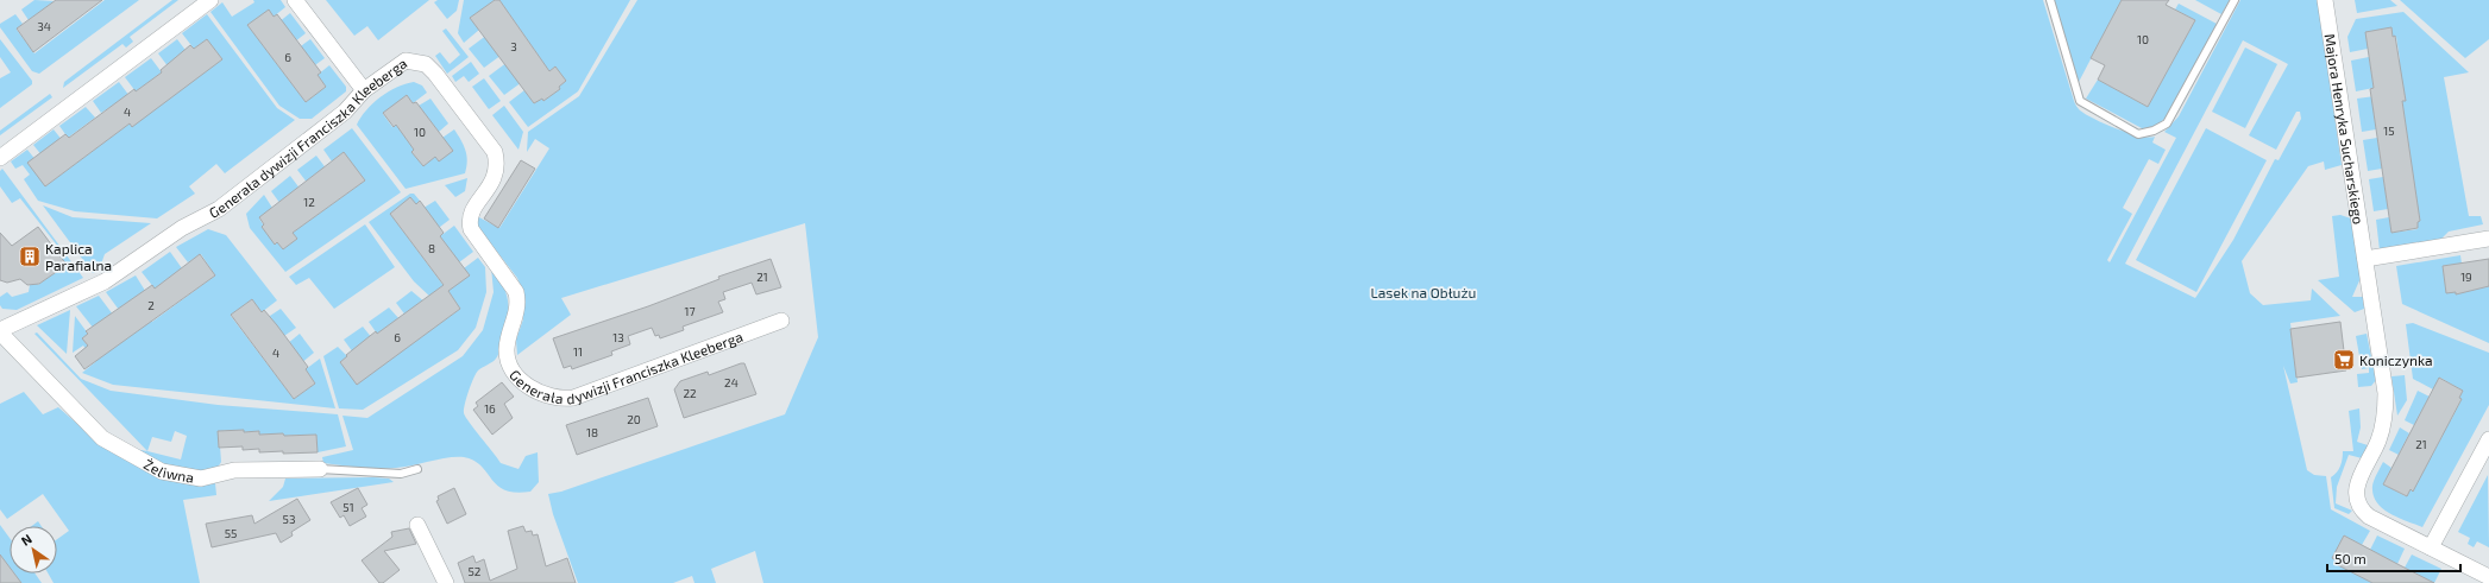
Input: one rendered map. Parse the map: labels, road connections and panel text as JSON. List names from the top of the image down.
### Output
{
  "streets": {
    "street": ["Majora Henryka Sucharskiego", "Generała dywizji Franciszka Kleeberga", "Żeliwna"]
  },
  "crossings": [
    ["Generała dywizji Franciszka Kleeberga", "Żeliwna"]
  ],
  "parks": ["Lasek na Obłużu"],
  "places": {
    "building": ["Kaplica Parafialna"],
    "supermarket": ["Koniczynka"]
  },
  "house_numbers": [
    "34",
    "10",
    "3",
    "6",
    "4",
    "15",
    "10",
    "12",
    "8",
    "21",
    "19",
    "2",
    "17",
    "6",
    "13",
    "11",
    "4",
    "24",
    "22",
    "16",
    "20",
    "18",
    "21",
    "51",
    "53",
    "55",
    "52"
  ],
  "scale_bar": "50 m",
  "north": "top left"
}
